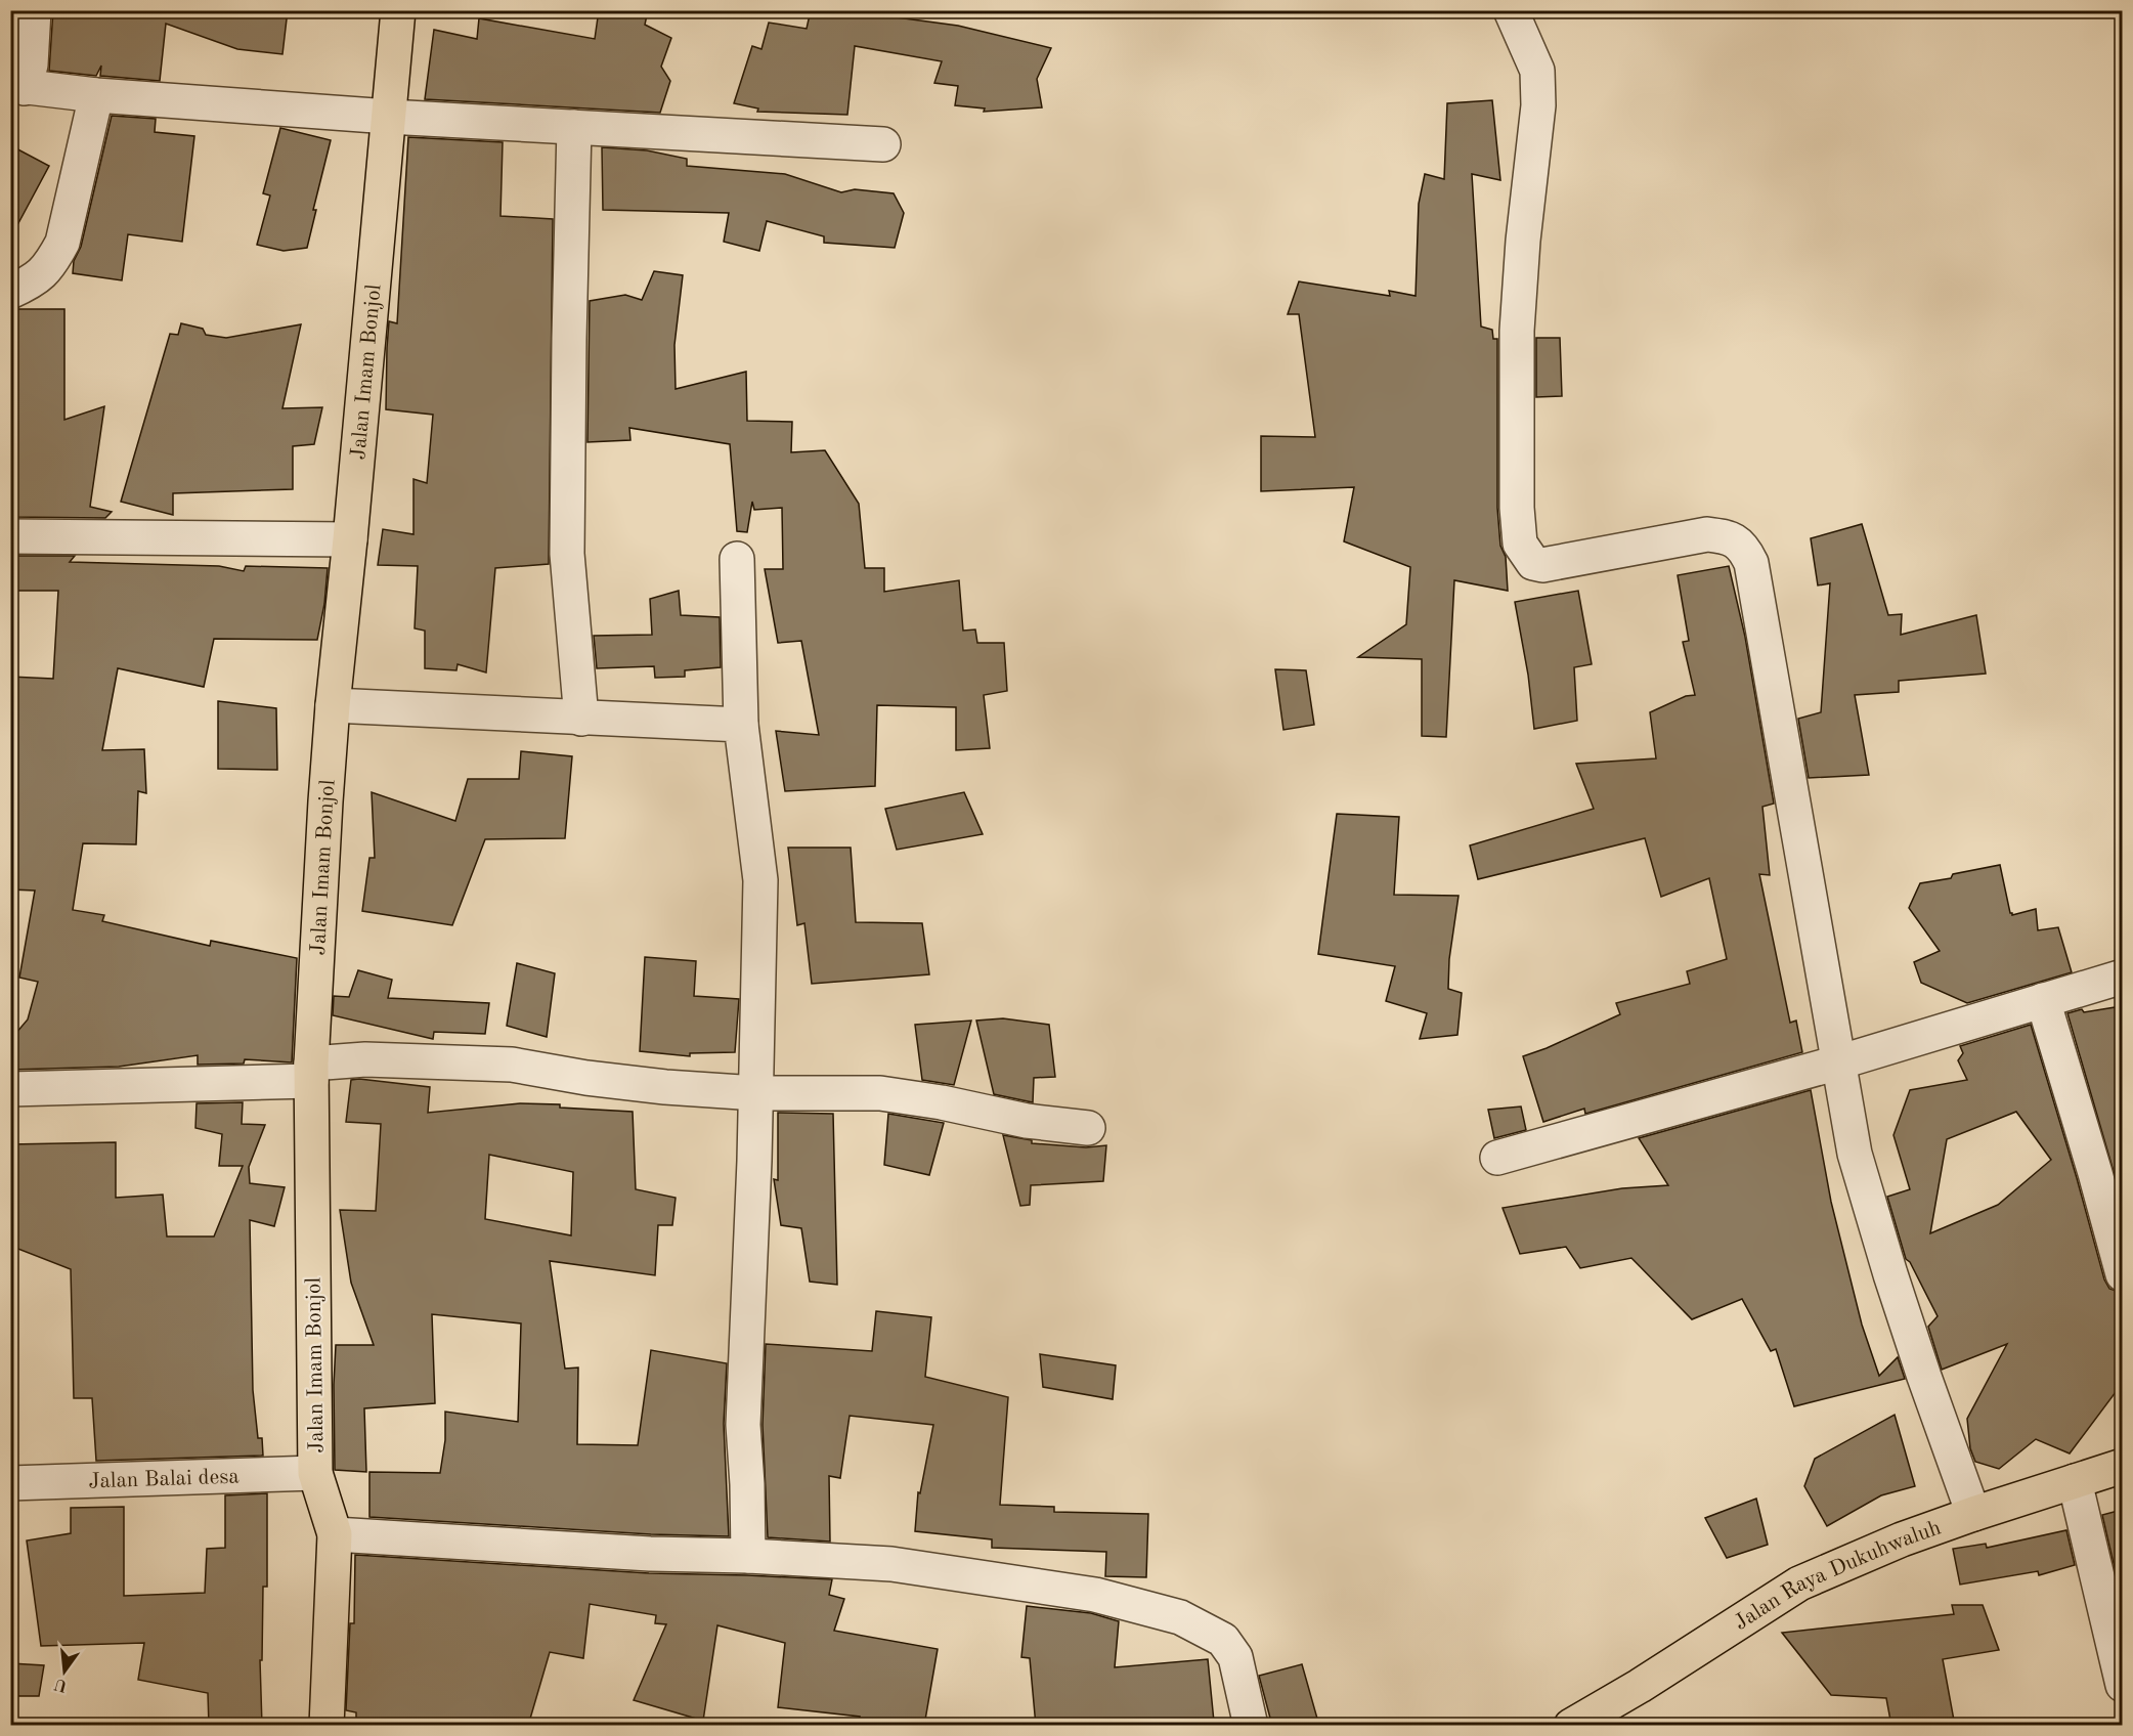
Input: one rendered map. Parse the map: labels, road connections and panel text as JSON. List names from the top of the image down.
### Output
{
  "streets": {
    "main road": ["Jalan Imam Bonjol", "Jalan Raya Dukuhwaluh"],
    "street": ["Jalan Balai desa"]
  },
  "crossings": [
    ["Jalan Imam Bonjol", "Jalan Balai desa"]
  ],
  "north": "bottom"
}
